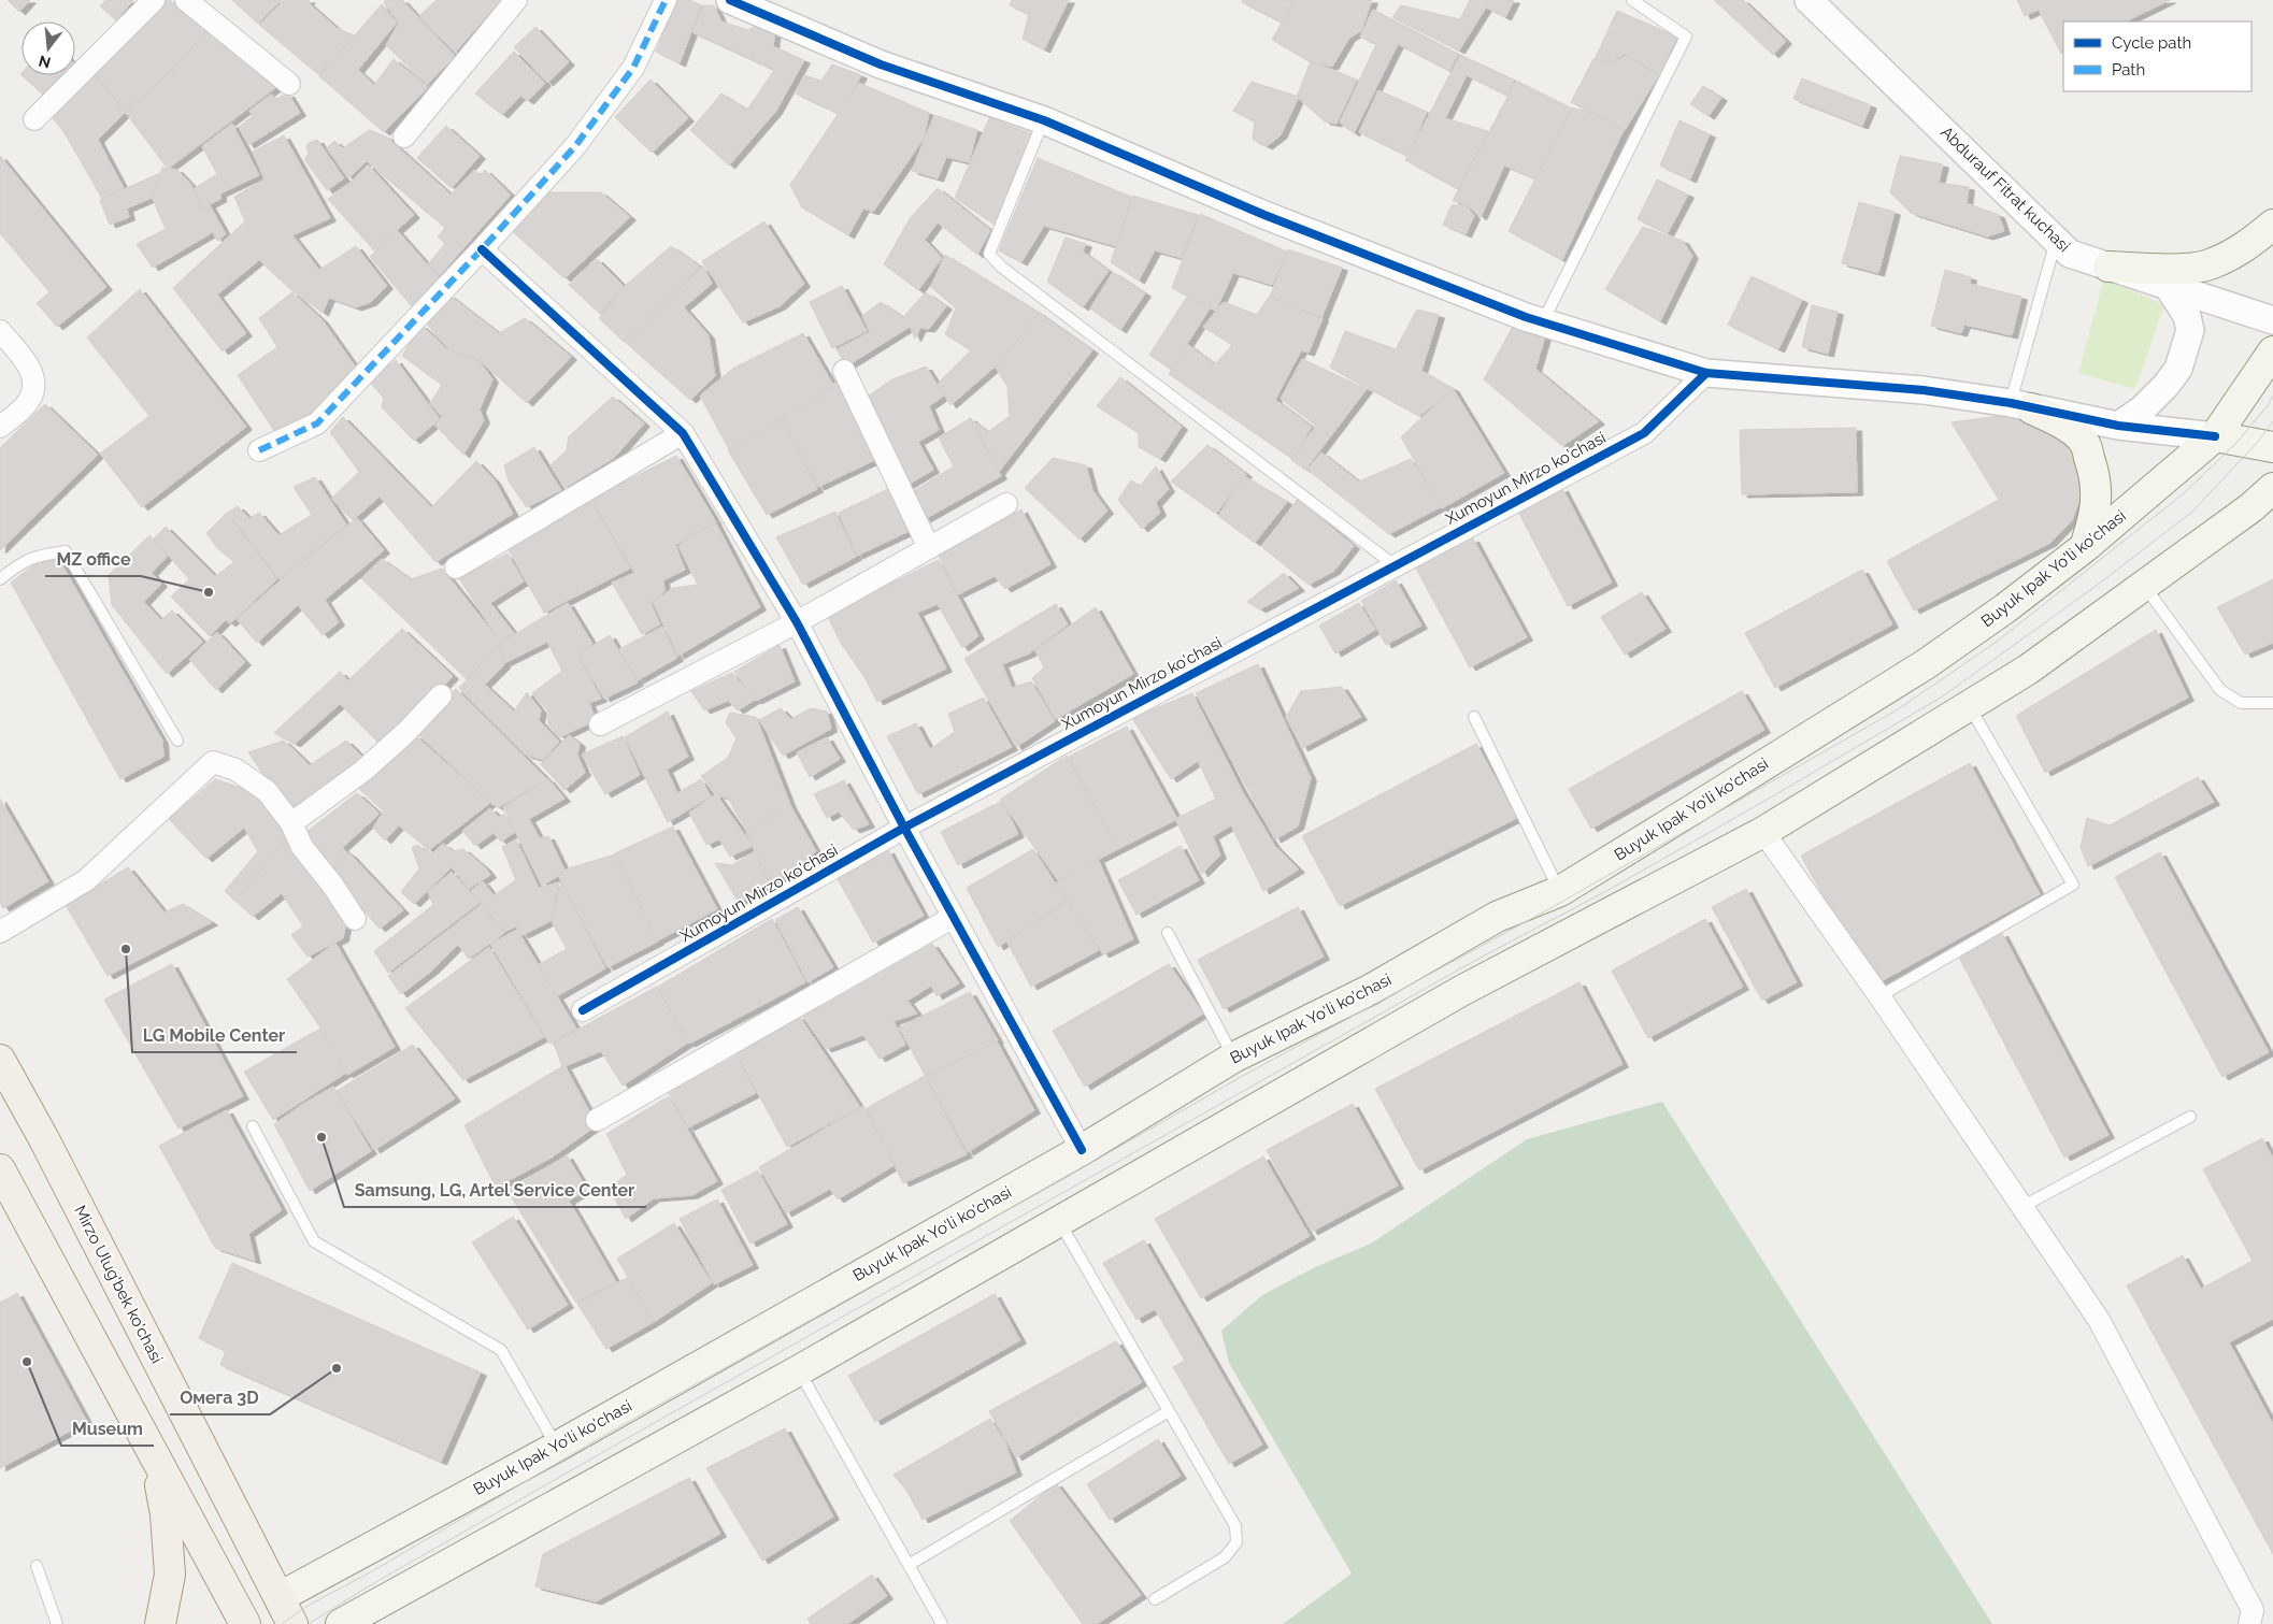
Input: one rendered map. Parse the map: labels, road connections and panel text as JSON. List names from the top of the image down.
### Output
{
  "streets": {
    "main road": ["Buyuk Ipak Yo'li ko'chasi", "Mirzo Ulug'bek ko'chasi"],
    "street": ["Abdurauf Fitrat kuchasi", "Xumoyun Mirzo ko'chasi"]
  },
  "crossings": [
    ["Buyuk Ipak Yo'li ko'chasi", "Mirzo Ulug'bek ko'chasi"]
  ],
  "places": [
    "MZ office",
    "LG Mobile Center",
    "Samsung, LG, Artel Service Center",
    "Museum",
    "Омега 3D"
  ],
  "legend": ["Cycle path", "Path"],
  "north": "bottom"
}
